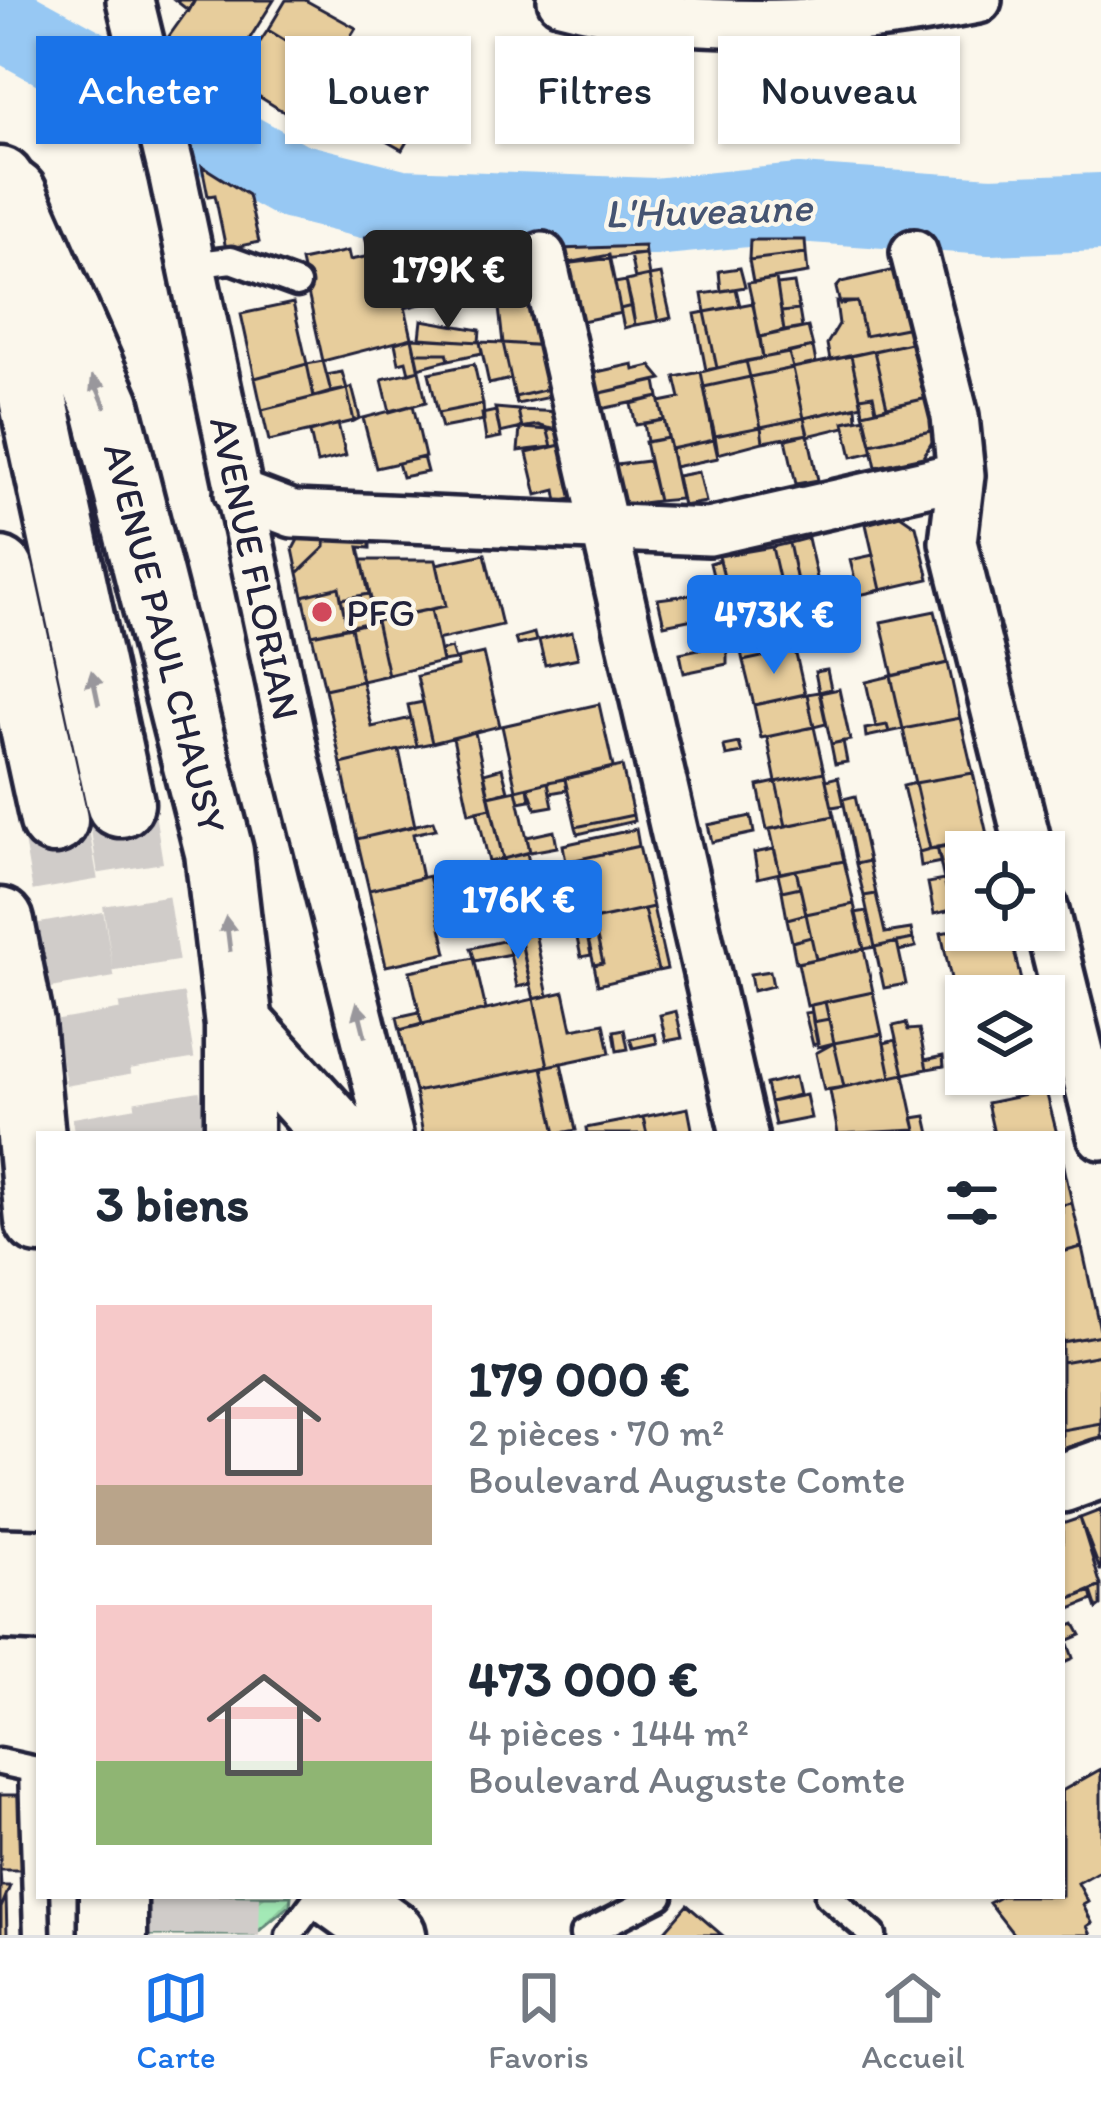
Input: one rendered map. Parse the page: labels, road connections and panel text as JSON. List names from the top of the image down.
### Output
{
  "streets": {
    "main road": ["AVENUE PAUL CHAUSY"],
    "street": ["AVENUE FLORIAN"]
  },
  "water": ["L'Huveaune"],
  "places": ["PFG"],
  "page": {
    "chip": [
      "Acheter",
      "Louer",
      "Filtres",
      "Nouveau"
    ],
    "price": ["179K €", "473K €", "176K €"],
    "heading": "3 biens",
    "list": [
      {
        "name": "179 000 €",
        "note": "2 pièces · 70 m² · Boulevard Auguste Comte"
      },
      {
        "name": "473 000 €",
        "note": "4 pièces · 144 m² · Boulevard Auguste Comte"
      }
    ],
    "tabs": ["Carte", "Favoris", "Accueil"]
  }
}
